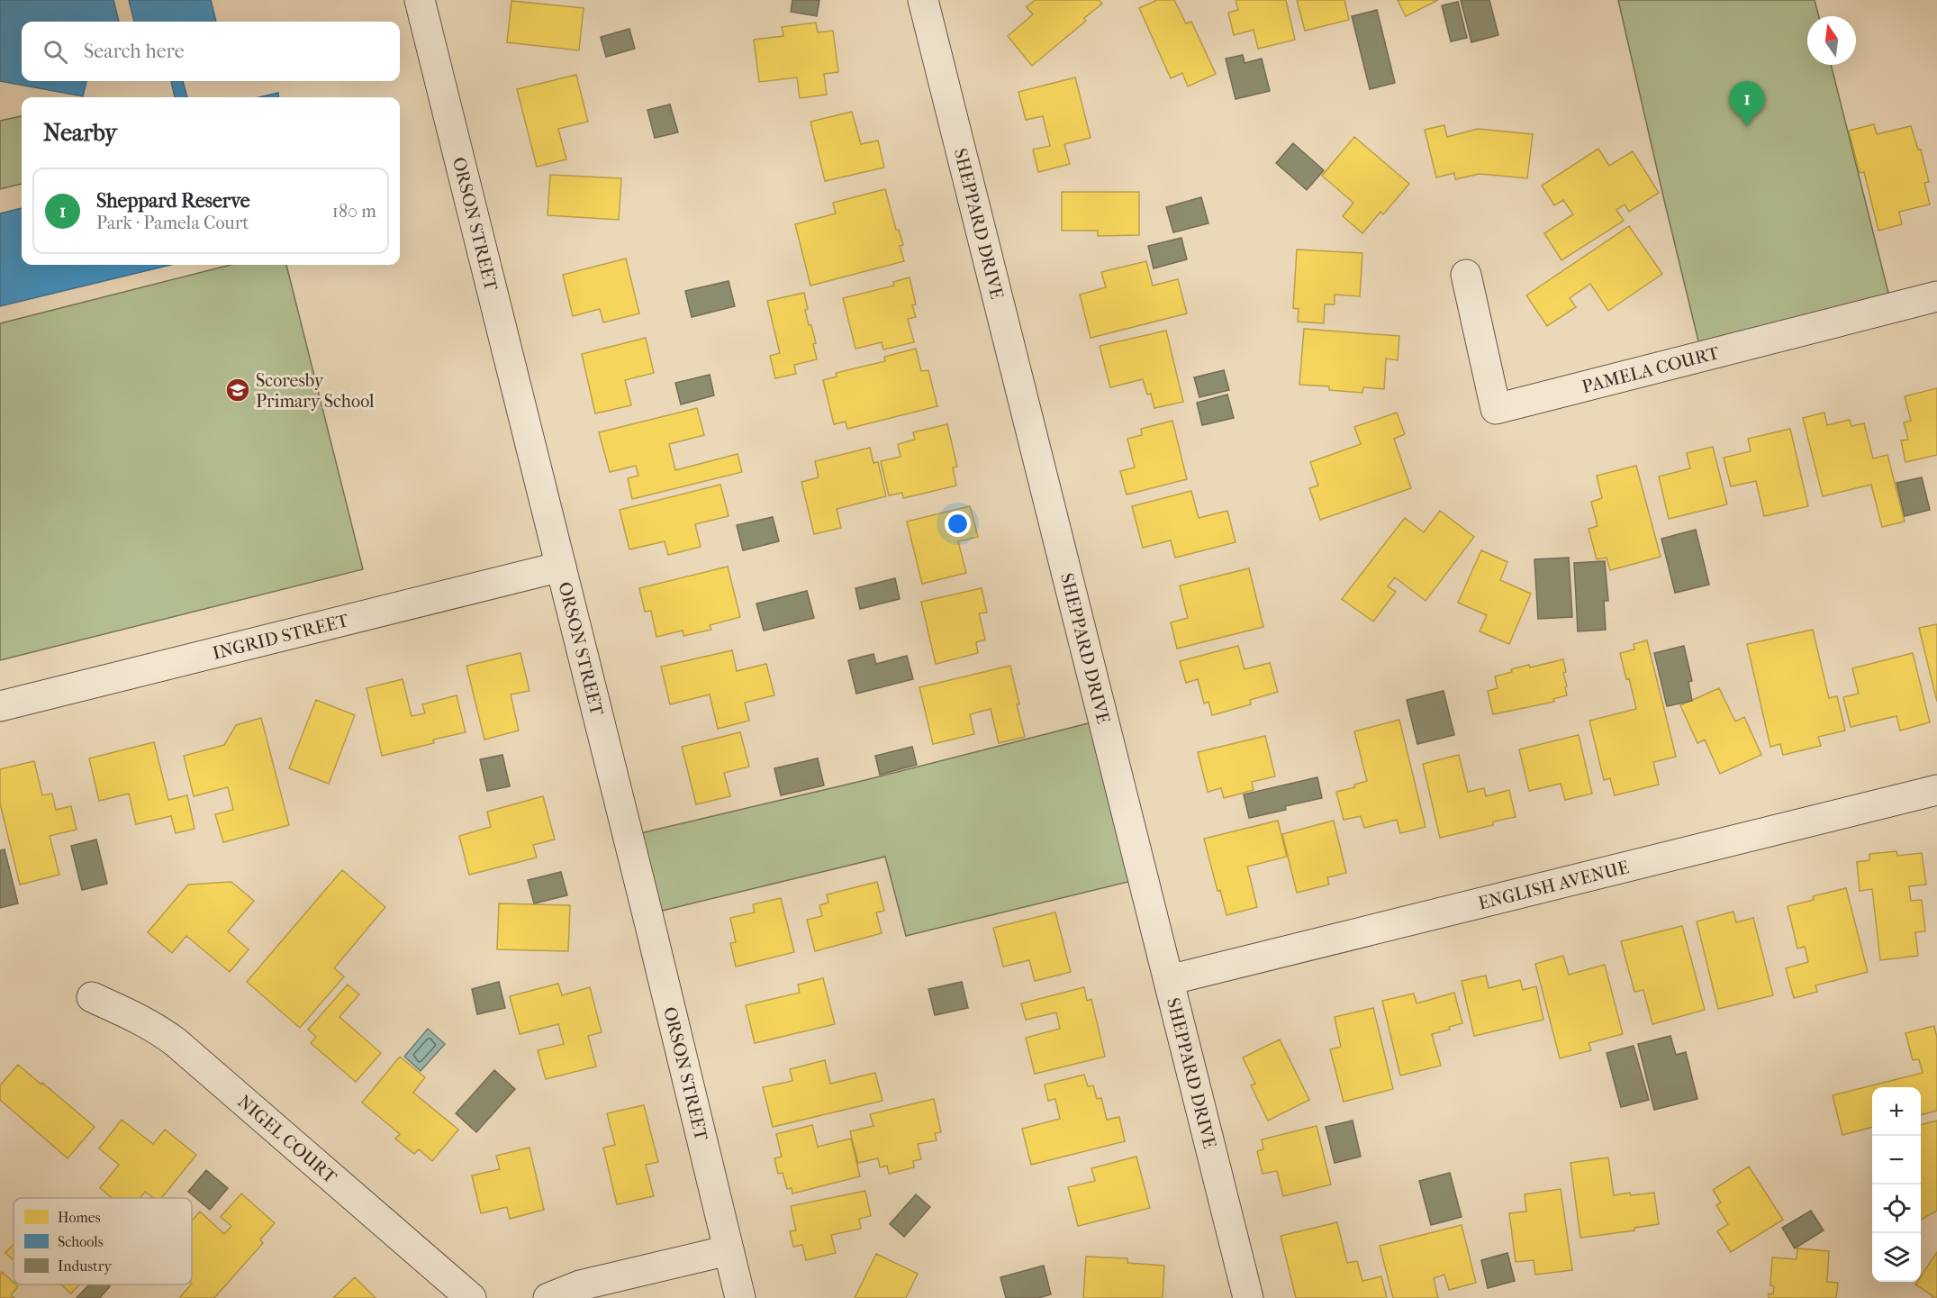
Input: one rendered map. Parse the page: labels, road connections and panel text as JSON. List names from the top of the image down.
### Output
{
  "streets": {
    "street": [
      "ORSON STREET",
      "SHEPPARD DRIVE",
      "PAMELA COURT",
      "INGRID STREET",
      "ENGLISH AVENUE",
      "NIGEL COURT"
    ]
  },
  "crossings": [
    ["ORSON STREET", "INGRID STREET"],
    ["SHEPPARD DRIVE", "ENGLISH AVENUE"]
  ],
  "places": {
    "school or university": ["Scoresby Primary School"]
  },
  "legend": ["Homes", "Schools", "Industry"],
  "north": "top",
  "page": {
    "search": "Search here",
    "pins": "1",
    "heading": "Nearby",
    "list": [
      {
        "mark": "1",
        "name": "Sheppard Reserve",
        "note": "Park · Pamela Court",
        "value": "180 m"
      }
    ],
    "map_buttons": ["+", "−"]
  }
}
